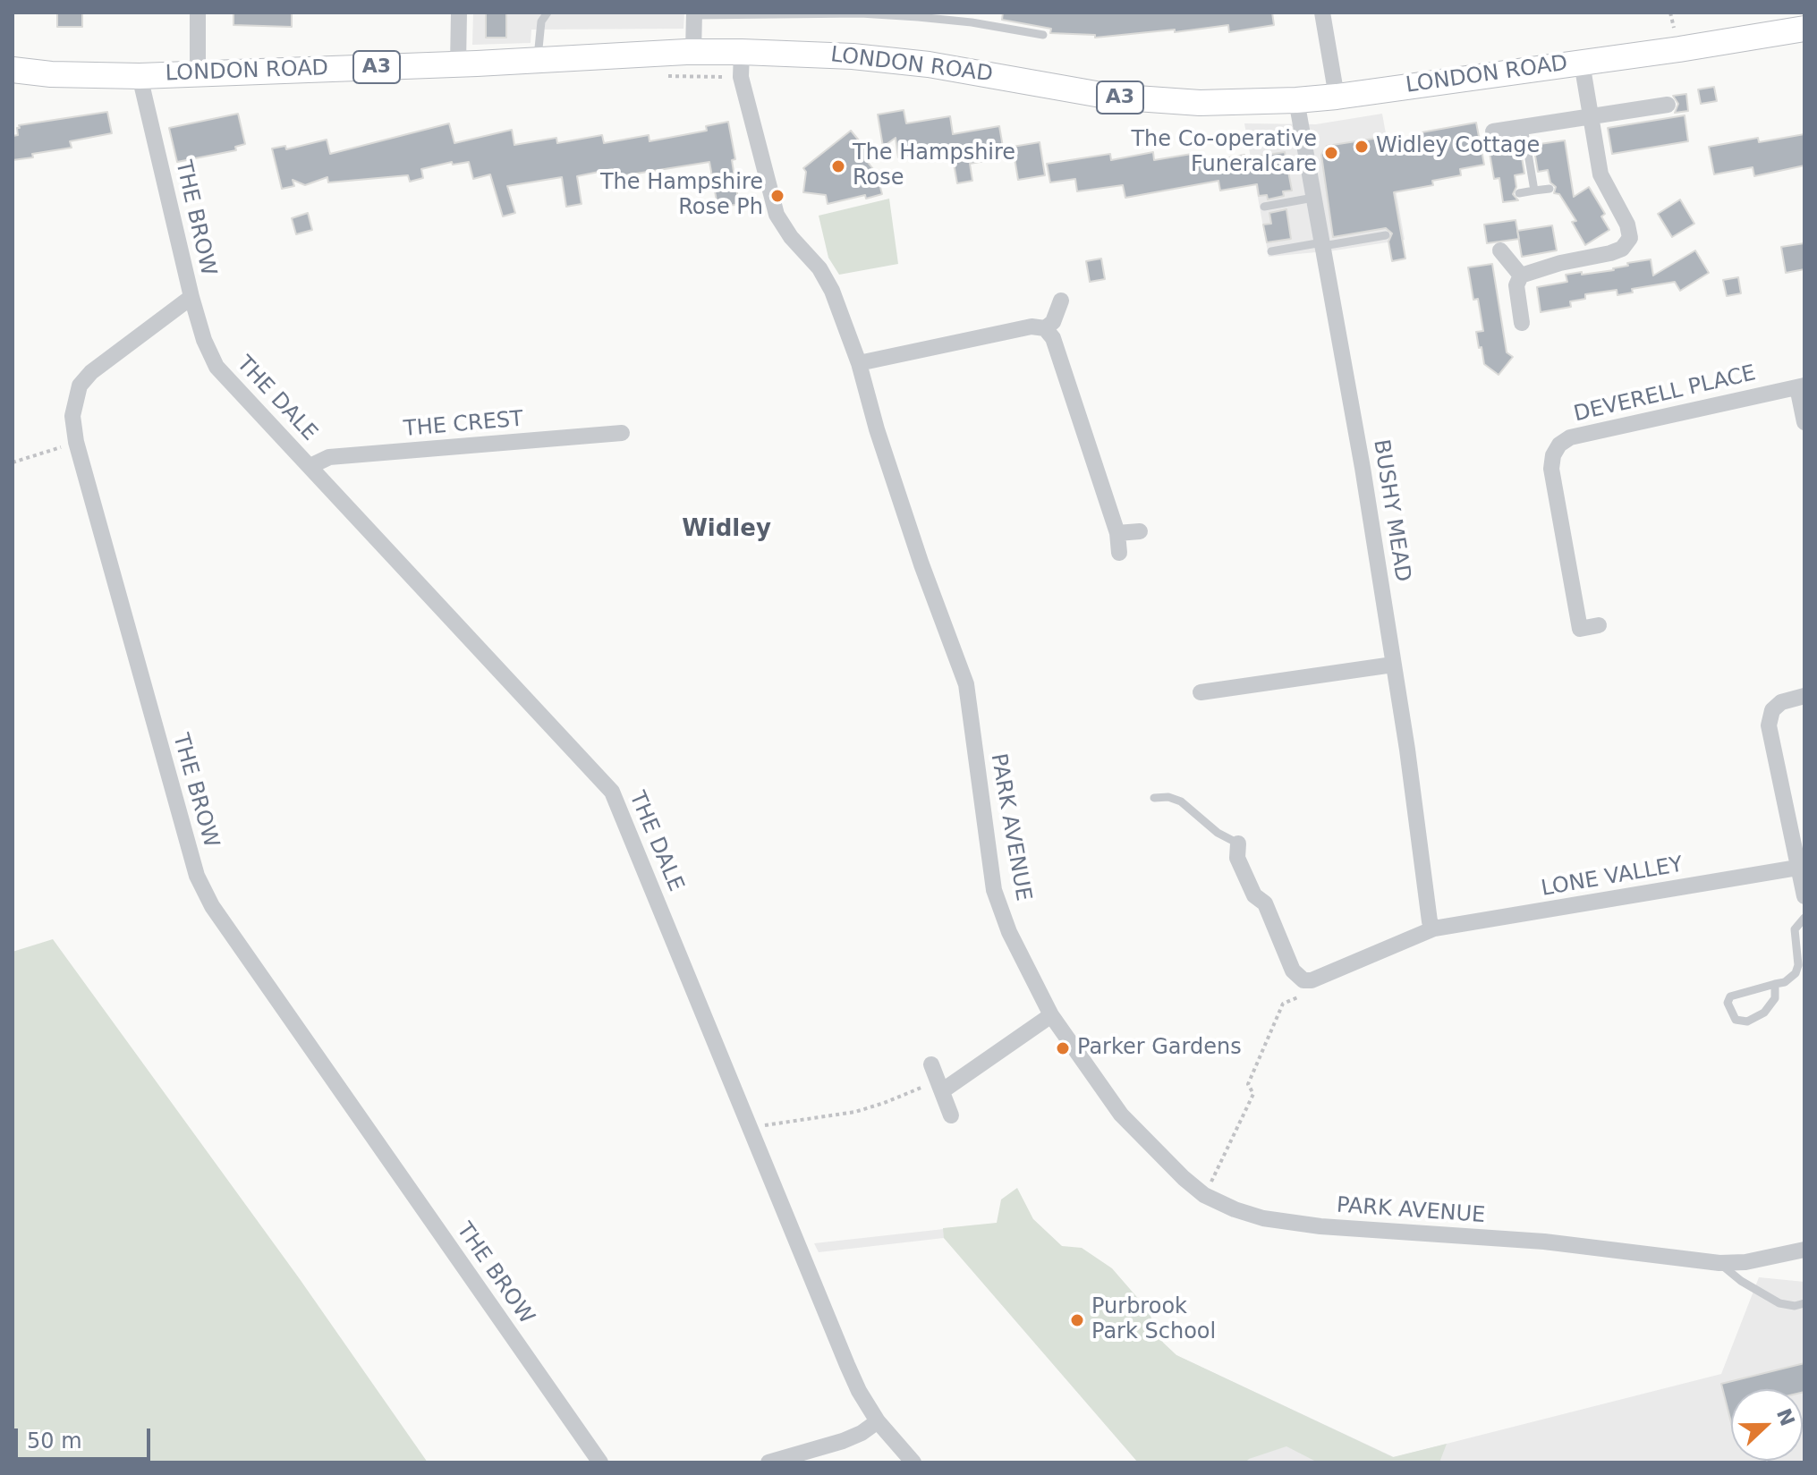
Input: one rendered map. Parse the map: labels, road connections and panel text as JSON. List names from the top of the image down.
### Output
{
  "streets": {
    "main road": ["LONDON ROAD", "A3"],
    "street": [
      "THE BROW",
      "DEVERELL PLACE",
      "THE DALE",
      "THE CREST",
      "BUSHY MEAD",
      "PARK AVENUE",
      "LONE VALLEY"
    ]
  },
  "crossings": [
    ["LONDON ROAD", "THE BROW"],
    ["LONDON ROAD", "BUSHY MEAD"],
    ["LONDON ROAD", "PARK AVENUE"],
    ["THE BROW", "THE DALE"],
    ["THE DALE", "THE CREST"],
    ["BUSHY MEAD", "LONE VALLEY"]
  ],
  "districts": ["Widley"],
  "places": [
    "Widley Cottage",
    "The Co-operative Funeralcare",
    "The Hampshire Rose",
    "The Hampshire Rose Ph",
    "Parker Gardens",
    "Purbrook Park School"
  ],
  "scale_bar": "50 m",
  "north": "right"
}
